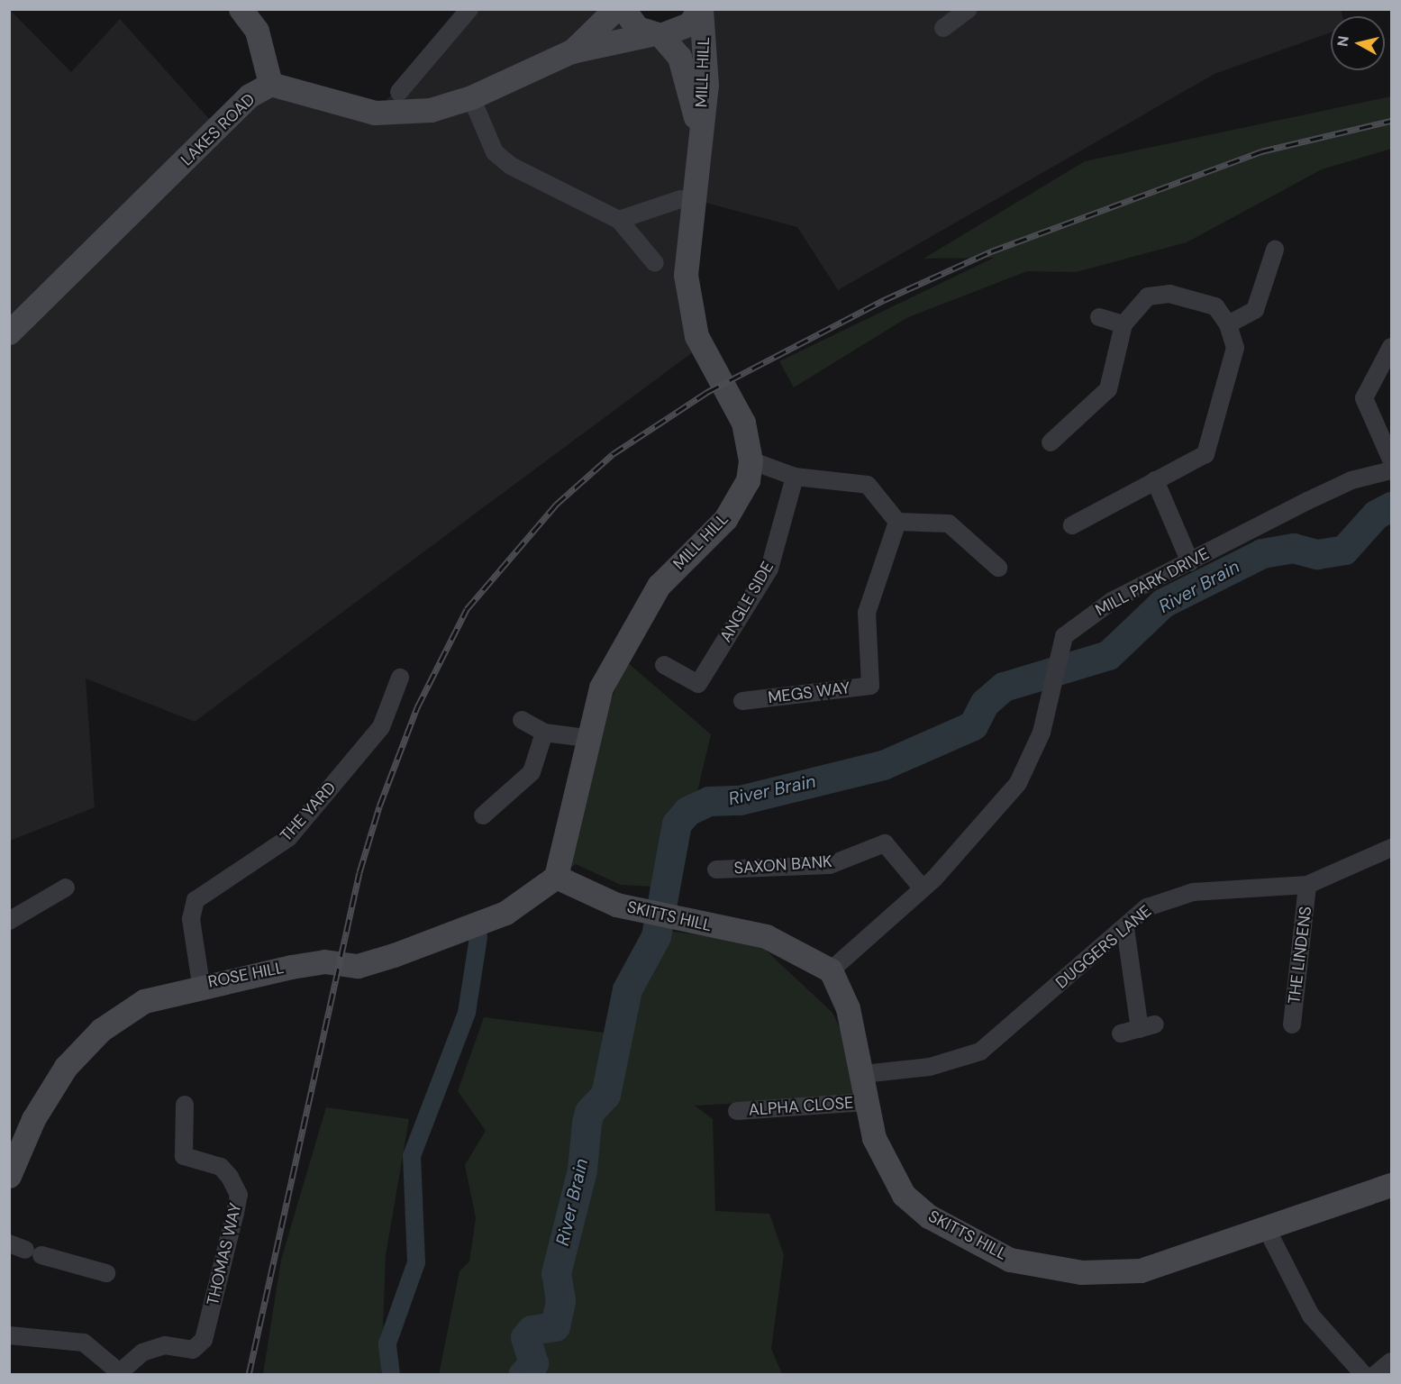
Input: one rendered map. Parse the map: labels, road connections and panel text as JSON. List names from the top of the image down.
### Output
{
  "streets": {
    "street": [
      "MILL HILL",
      "LAKES ROAD",
      "MILL PARK DRIVE",
      "ANGLE SIDE",
      "MEGS WAY",
      "THE YARD",
      "SAXON BANK",
      "SKITTS HILL",
      "DUGGERS LANE",
      "THE LINDENS",
      "ROSE HILL",
      "ALPHA CLOSE",
      "THOMAS WAY"
    ]
  },
  "crossings": [
    ["MILL HILL", "LAKES ROAD"],
    ["MILL HILL", "SKITTS HILL"],
    ["MILL HILL", "ROSE HILL"],
    ["MILL PARK DRIVE", "SAXON BANK"],
    ["MILL PARK DRIVE", "SKITTS HILL"],
    ["THE YARD", "ROSE HILL"],
    ["SKITTS HILL", "DUGGERS LANE"],
    ["SKITTS HILL", "ROSE HILL"],
    ["SKITTS HILL", "ALPHA CLOSE"],
    ["DUGGERS LANE", "THE LINDENS"]
  ],
  "water": ["River Brain"],
  "north": "left"
}
